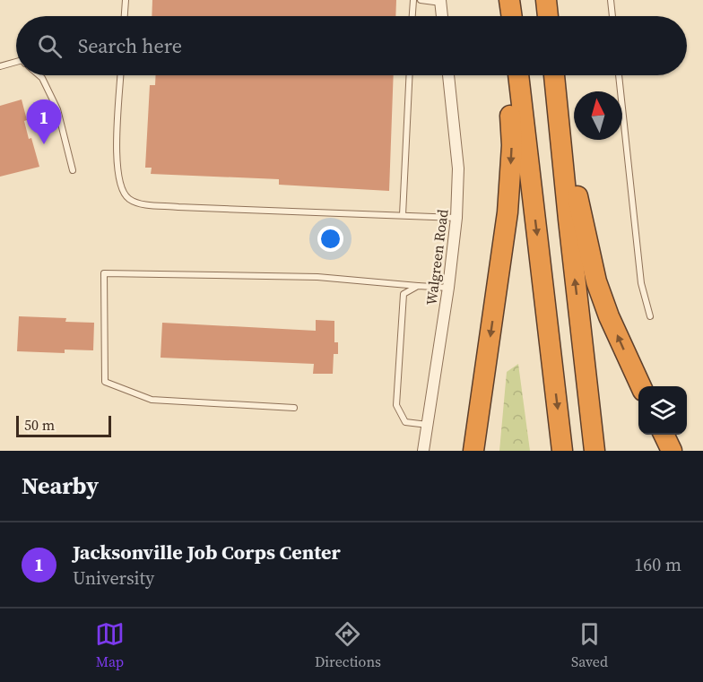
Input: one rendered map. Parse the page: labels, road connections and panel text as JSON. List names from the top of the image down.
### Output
{
  "streets": {
    "street": ["Walgreen Road"]
  },
  "scale_bar": "50 m",
  "north": "top",
  "page": {
    "search": "Search here",
    "pins": "1",
    "scale": "50 m",
    "heading": "Nearby",
    "list": [
      {
        "mark": "1",
        "name": "Jacksonville Job Corps Center",
        "note": "University",
        "value": "160 m"
      }
    ],
    "nav": ["Map", "Directions", "Saved"]
  }
}
